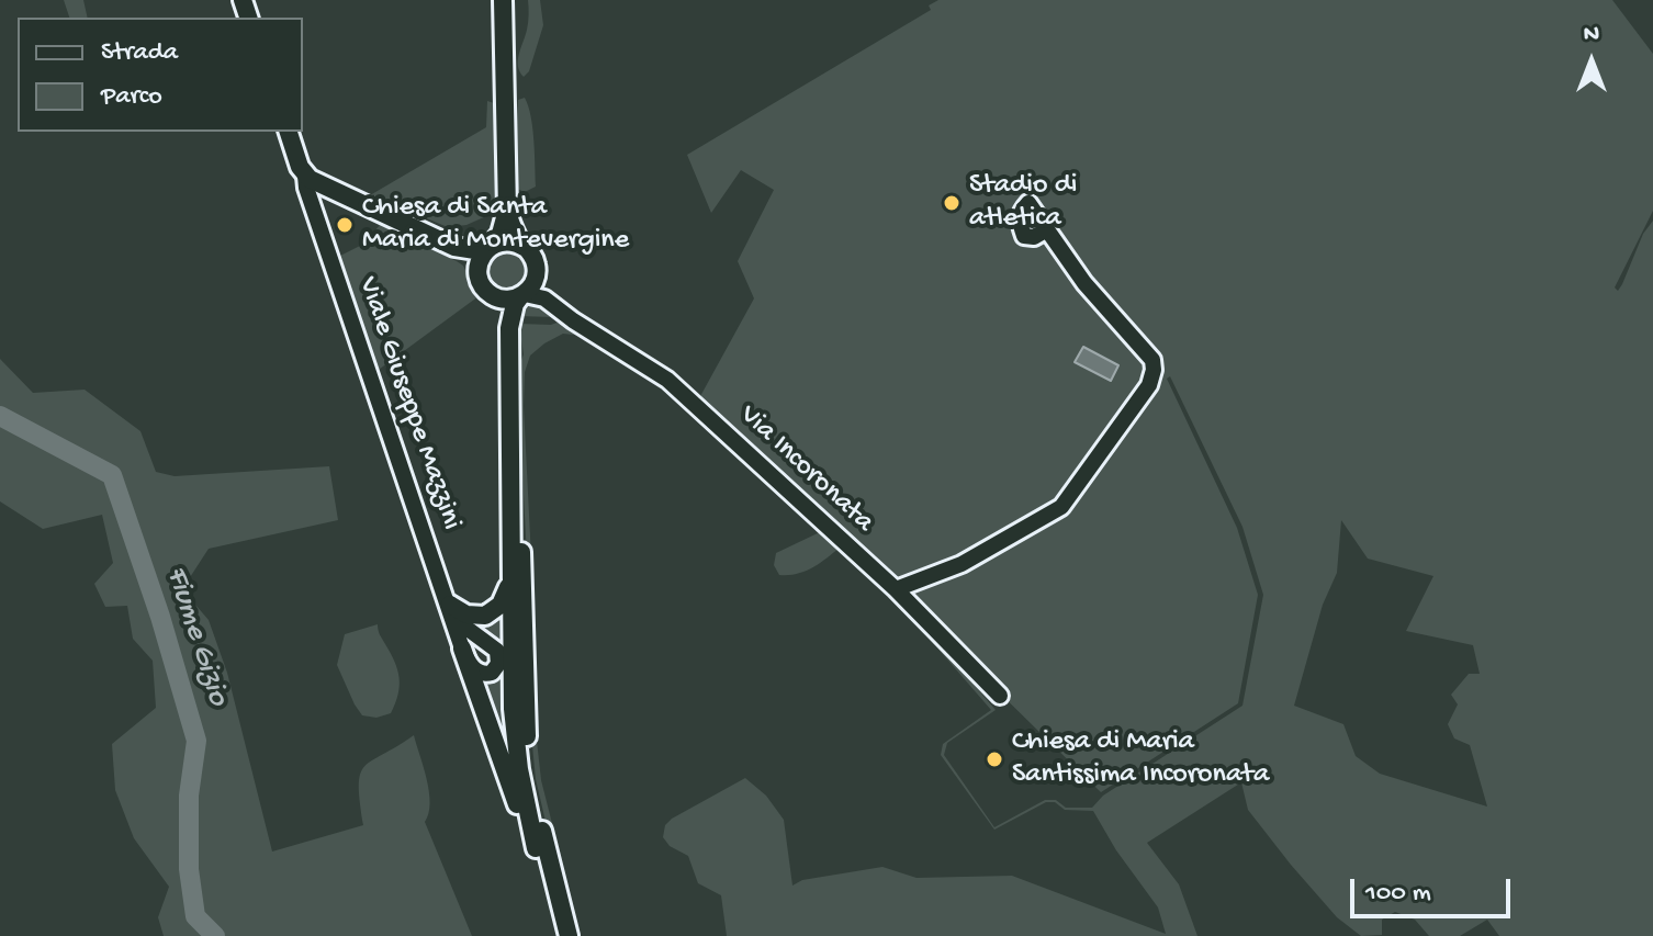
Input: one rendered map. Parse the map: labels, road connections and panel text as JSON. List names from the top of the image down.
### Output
{
  "streets": {
    "main road": ["Viale Giuseppe Mazzini"],
    "street": ["Via Incoronata"]
  },
  "water": ["Fiume Gizio"],
  "places": ["Stadio di atletica", "Chiesa di Santa Maria di Montevergine", "Chiesa di Maria Santissima Incoronata"],
  "legend": ["Strada", "Parco"],
  "scale_bar": "100 m",
  "north": "top"
}
